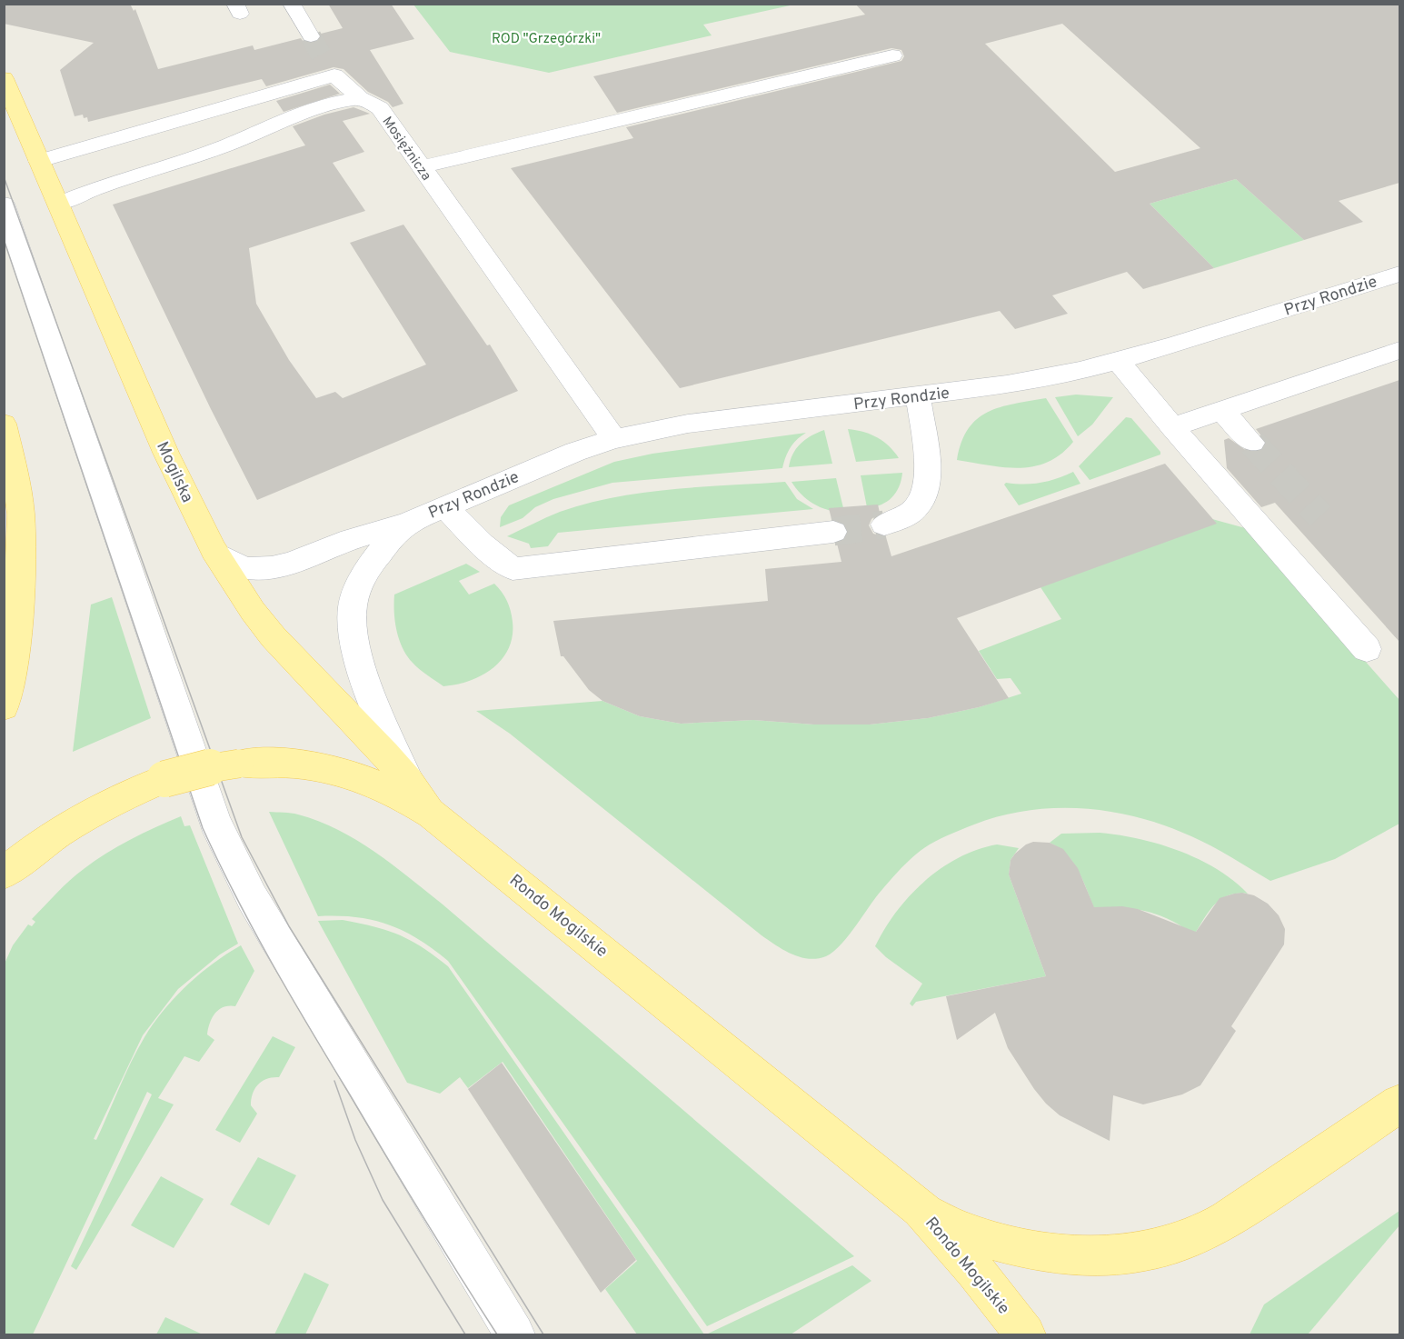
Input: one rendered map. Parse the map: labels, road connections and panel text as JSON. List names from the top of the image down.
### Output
{
  "streets": {
    "main road": ["Mogilska", "Rondo Mogilskie"],
    "street": ["Mosiężnicza", "Przy Rondzie"]
  },
  "crossings": [
    ["Mosiężnicza", "Przy Rondzie"],
    ["Mosiężnicza", "Mogilska"],
    ["Przy Rondzie", "Mogilska"],
    ["Mogilska", "Rondo Mogilskie"]
  ],
  "parks": ["ROD \"Grzegórzki\""]
}
